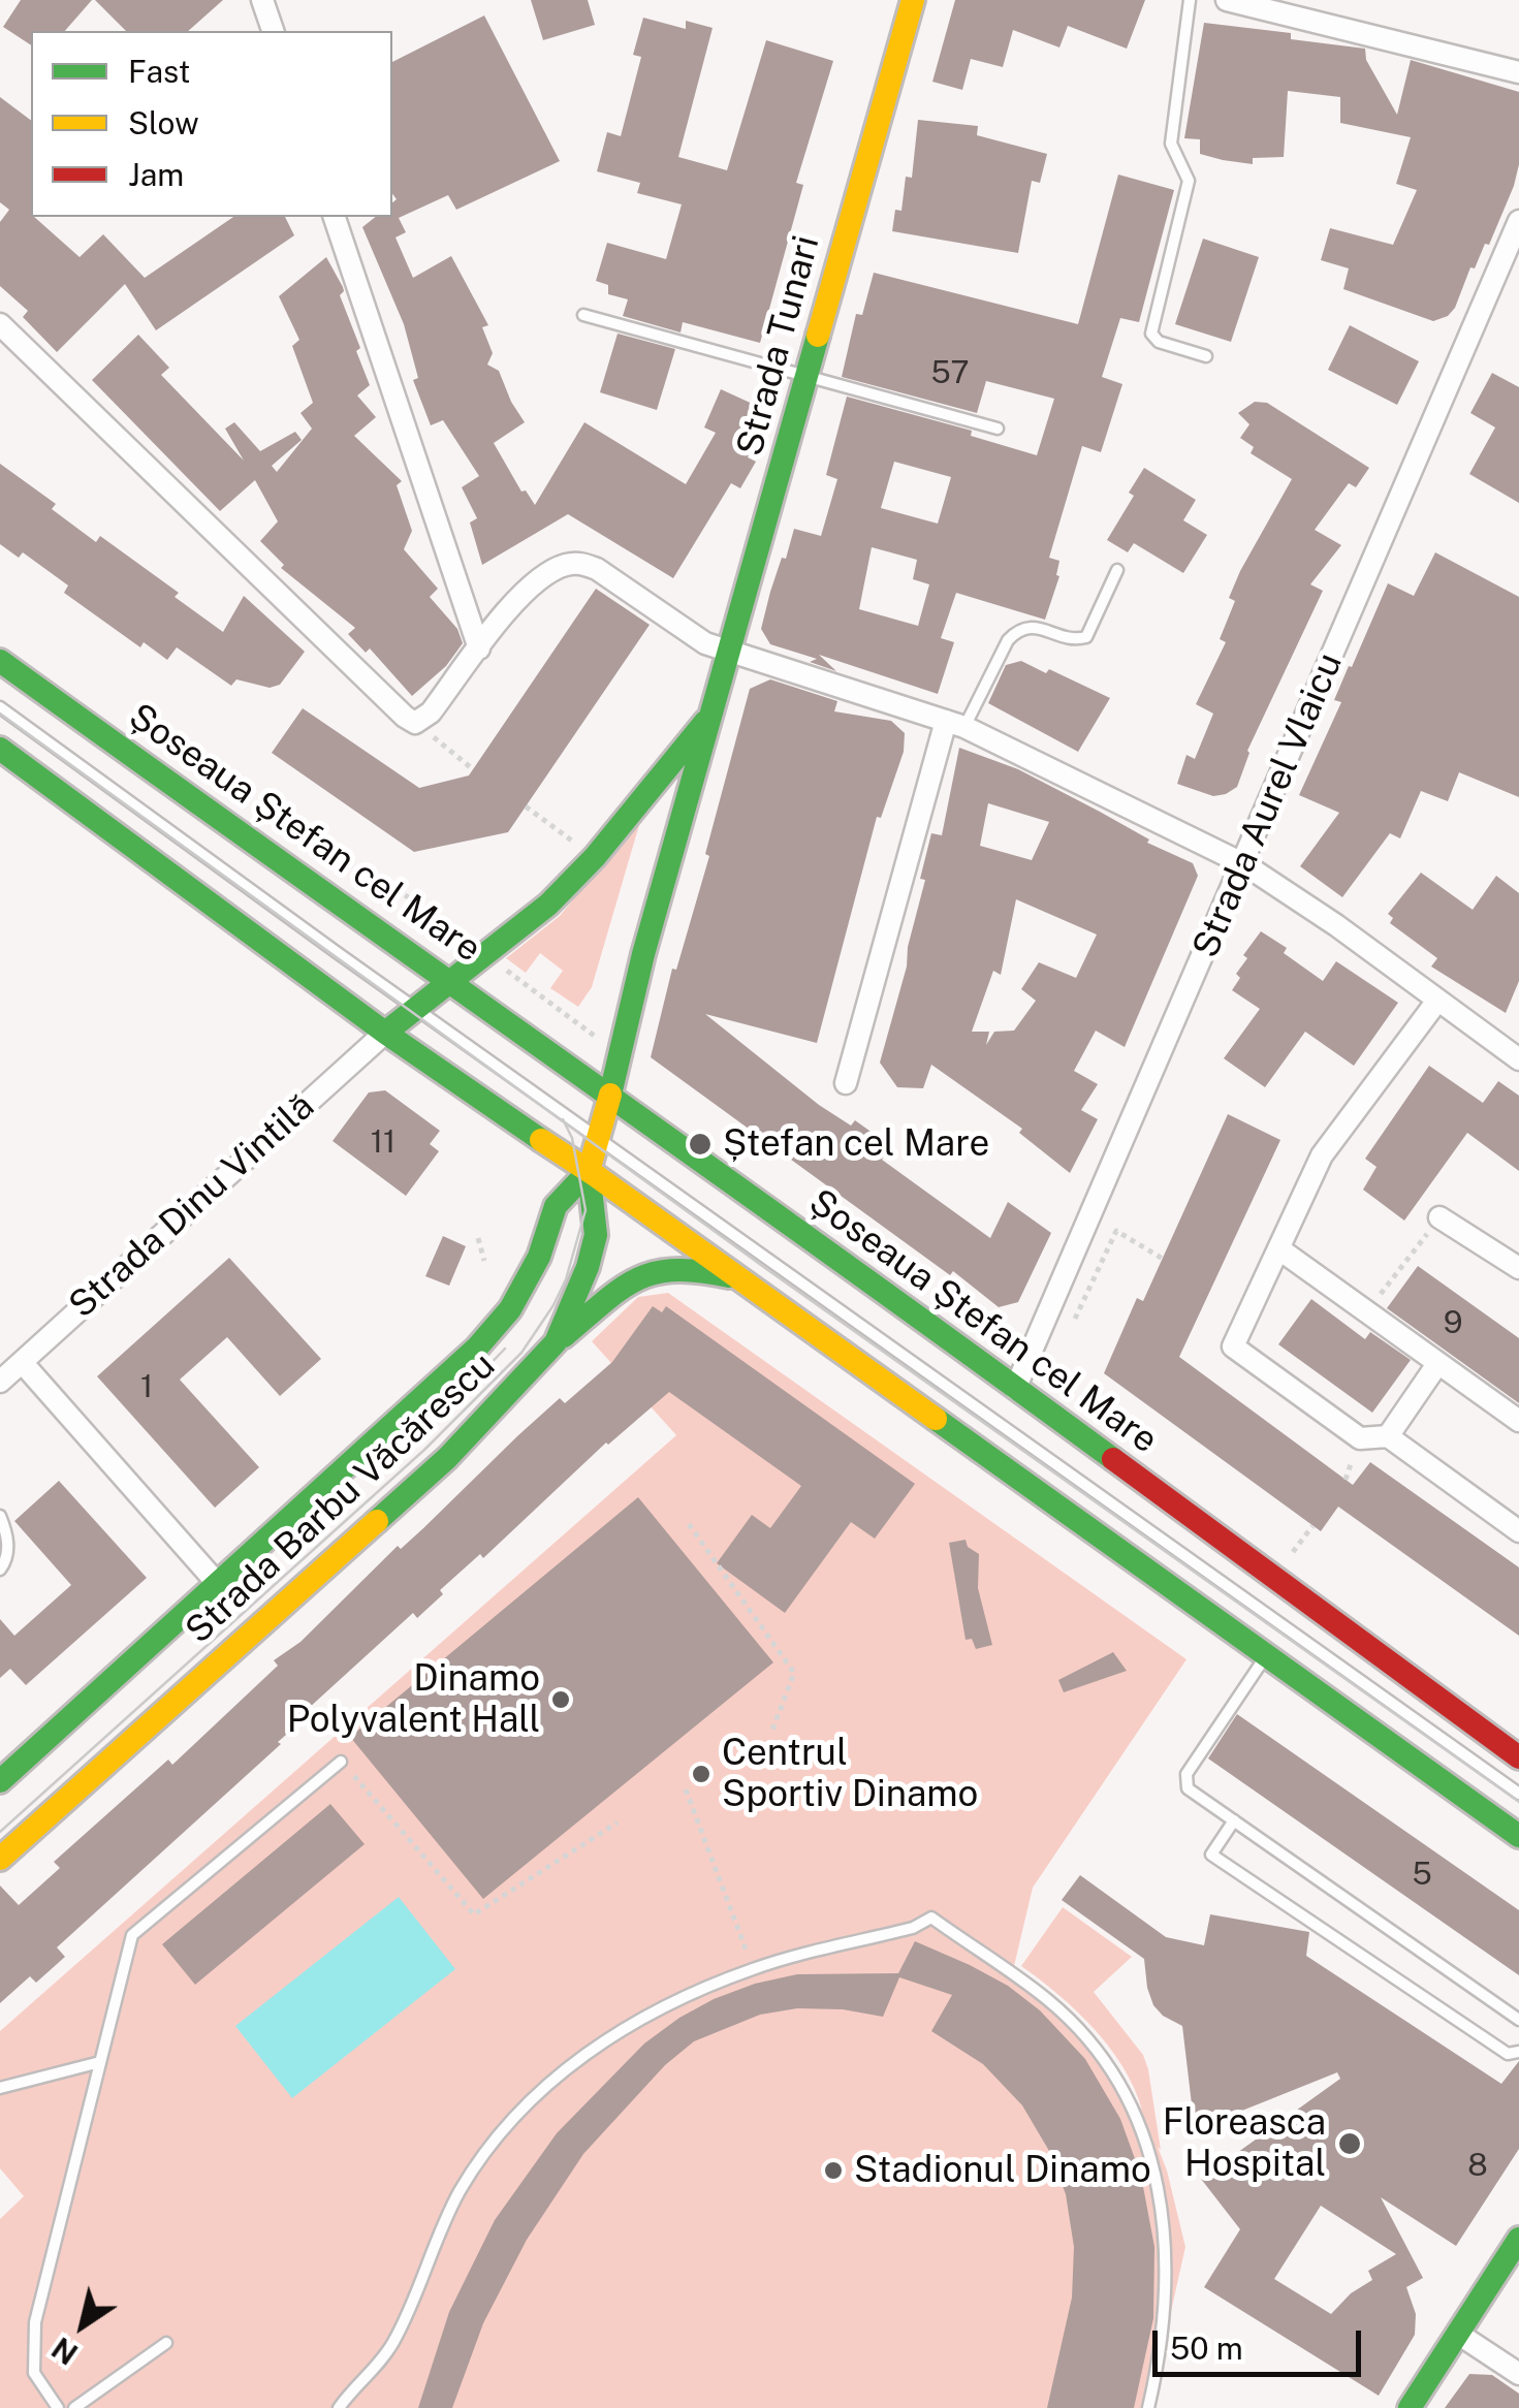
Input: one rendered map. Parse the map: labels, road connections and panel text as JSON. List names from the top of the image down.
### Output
{
  "streets": {
    "main road": ["Strada Tunari", "Șoseaua Ștefan cel Mare", "Strada Barbu Văcărescu"],
    "street": ["Strada Aurel Vlaicu", "Strada Dinu Vintilă"]
  },
  "crossings": [
    ["Strada Tunari", "Șoseaua Ștefan cel Mare"],
    ["Strada Tunari", "Strada Dinu Vintilă"],
    ["Strada Tunari", "Strada Barbu Văcărescu"],
    ["Strada Aurel Vlaicu", "Șoseaua Ștefan cel Mare"]
  ],
  "places": [
    "Ștefan cel Mare",
    "Dinamo Polyvalent Hall",
    "Centrul Sportiv Dinamo",
    "Floreasca Hospital",
    "Stadionul Dinamo"
  ],
  "house_numbers": [
    "57",
    "11",
    "9",
    "1",
    "5",
    "8"
  ],
  "legend": ["Fast", "Slow", "Jam"],
  "scale_bar": "50 m",
  "north": "bottom left"
}
